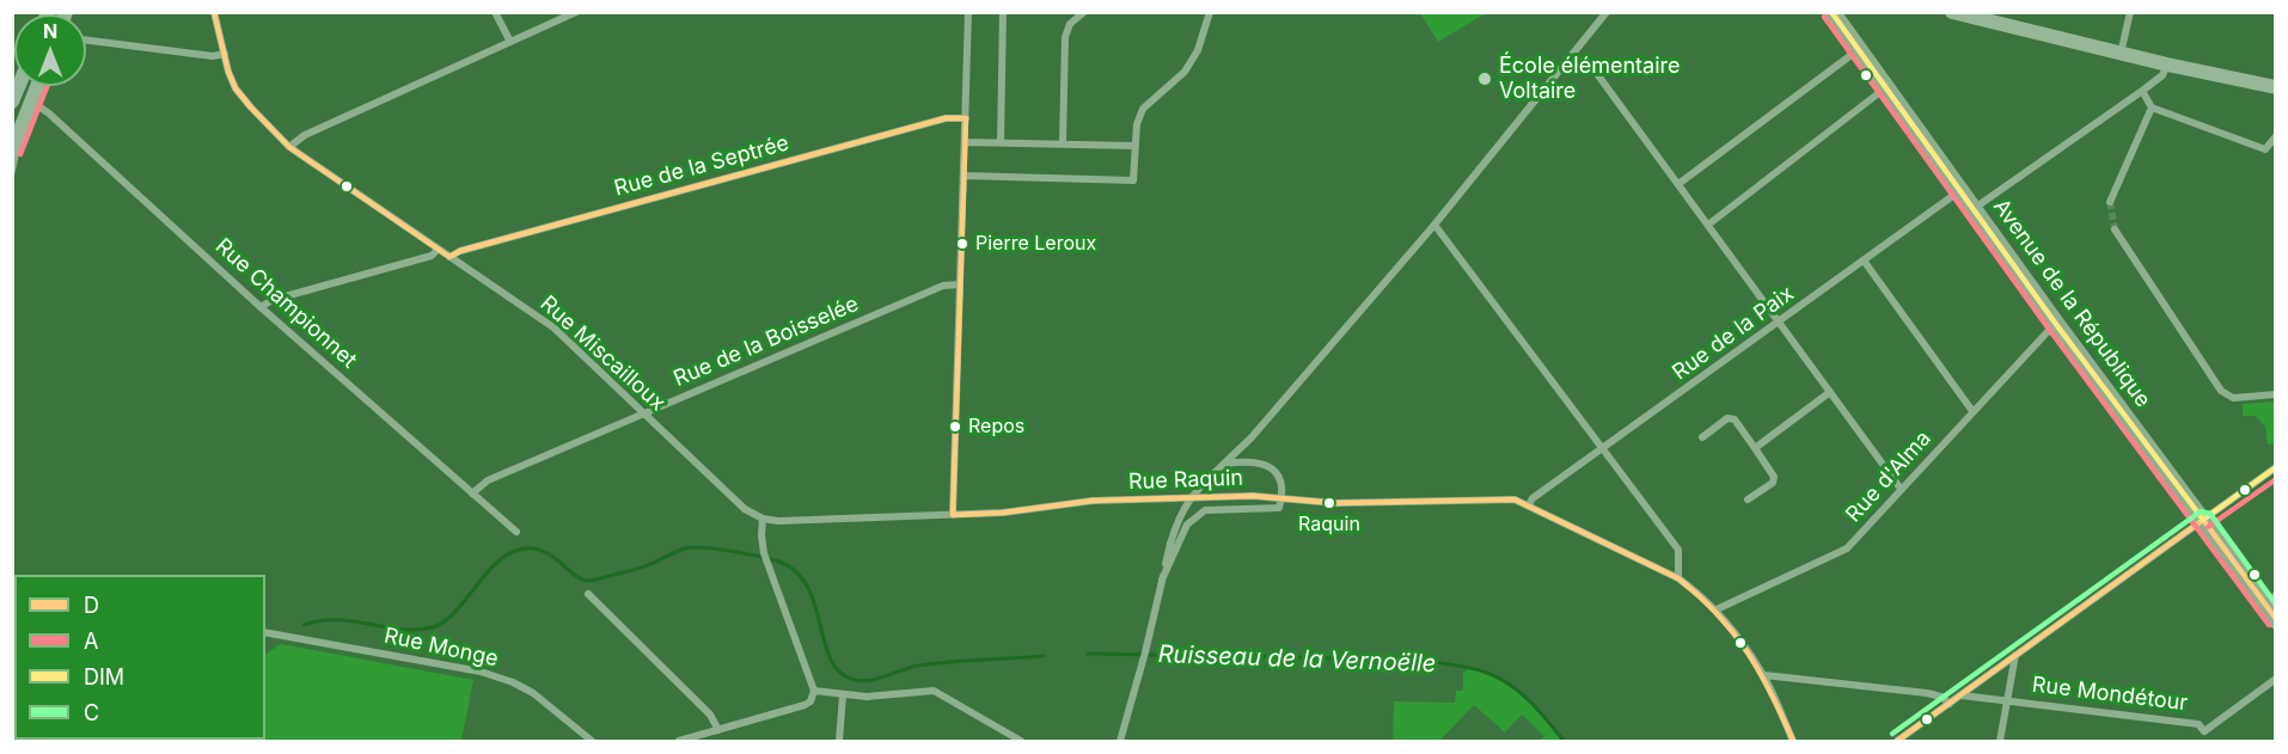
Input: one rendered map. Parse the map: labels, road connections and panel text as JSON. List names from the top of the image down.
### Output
{
  "streets": {
    "main road": ["Avenue de la République"],
    "street": [
      "Rue de la Septrée",
      "Rue Championnet",
      "Rue de la Paix",
      "Rue de la Boisselée",
      "Rue Miscailloux",
      "Rue d'Alma",
      "Rue Raquin",
      "Rue Monge",
      "Rue Mondétour"
    ]
  },
  "crossings": [
    ["Rue de la Septrée", "Rue Miscailloux"],
    ["Rue Championnet", "Rue de la Boisselée"],
    ["Avenue de la République", "Rue de la Paix"],
    ["Avenue de la République", "Rue d'Alma"],
    ["Rue de la Paix", "Rue Raquin"],
    ["Rue de la Boisselée", "Rue Miscailloux"],
    ["Rue Miscailloux", "Rue Raquin"],
    ["Rue d'Alma", "Rue Raquin"]
  ],
  "water": ["Ruisseau de la Vernoëlle"],
  "places": [
    "École élémentaire Voltaire",
    "Pierre Leroux",
    "Repos",
    "Raquin"
  ],
  "lines": [
    "transit line D",
    "transit line DIM",
    "transit line A",
    "transit line C"
  ],
  "legend": [
    "D",
    "A",
    "DIM",
    "C"
  ],
  "north": "top"
}
